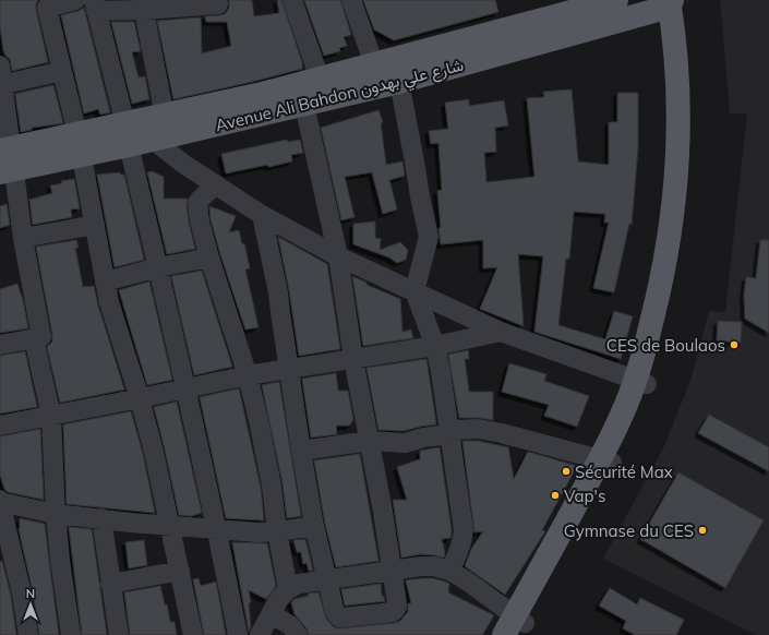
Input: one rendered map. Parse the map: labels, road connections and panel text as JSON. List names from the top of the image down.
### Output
{
  "streets": {
    "main road": ["Avenue Ali Bahdon شارع علي بهدون"]
  },
  "places": [
    "CES de Boulaos",
    "Sécurité Max",
    "Vap's",
    "Gymnase du CES"
  ],
  "north": "top"
}
